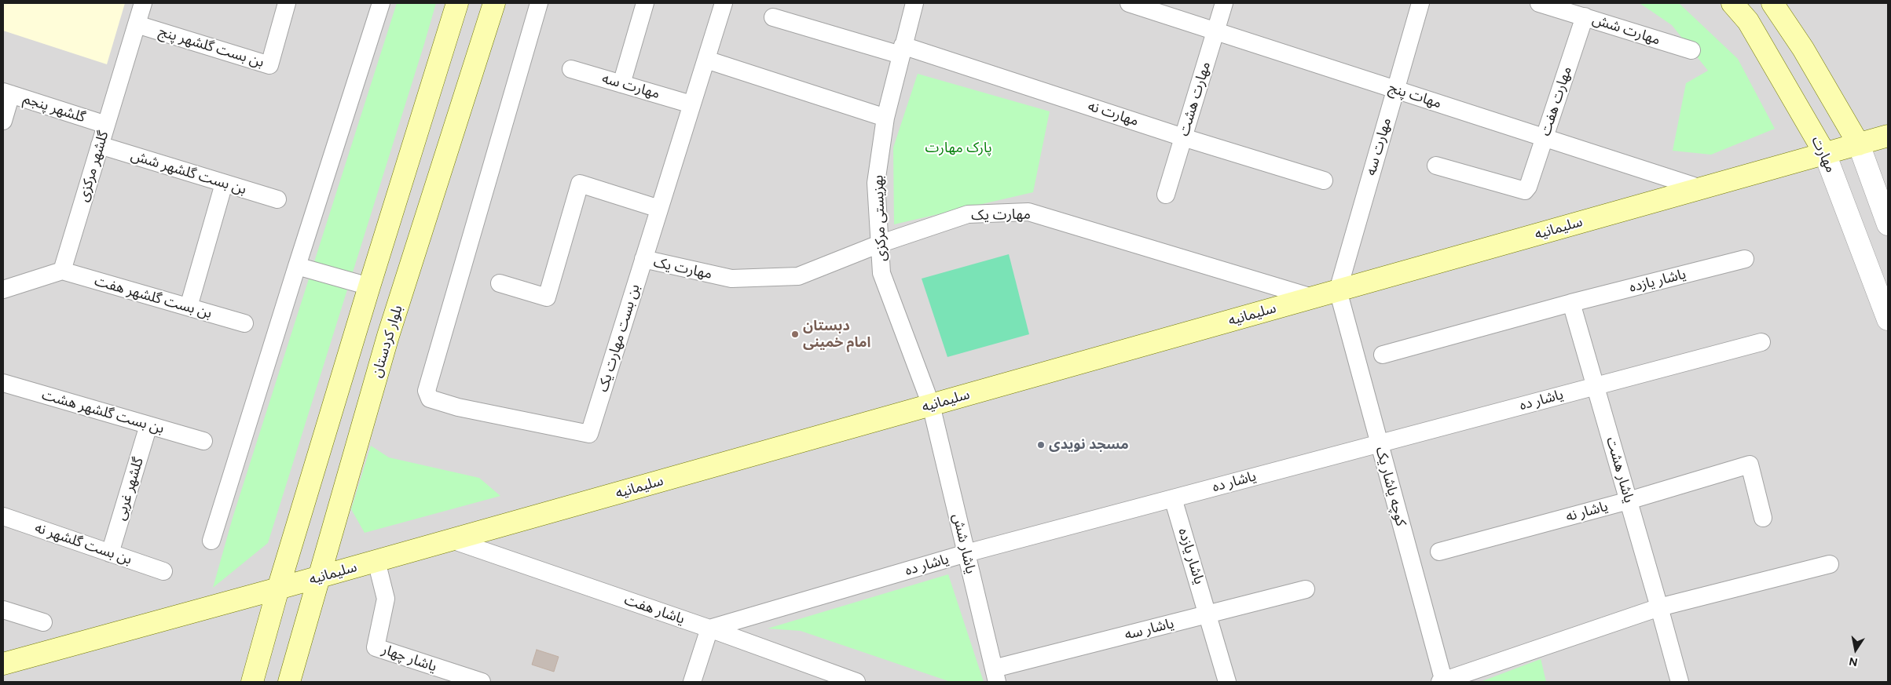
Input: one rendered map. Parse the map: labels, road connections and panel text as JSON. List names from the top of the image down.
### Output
{
  "streets": {
    "main road": ["مهارت", "سلیمانیه", "بلوار کردستان"],
    "street": [
      "مهارت شش",
      "بن بست گلشهر پنج",
      "مهارت سه",
      "مهات پنج",
      "مهارت هشت",
      "مهارت هفت",
      "گلشهر پنجم",
      "مهارت نه",
      "گلشهر مرکزی",
      "بن بست گلشهر شش",
      "مهارت یک",
      "بهزیستی مرکزی",
      "یاشار یازده",
      "بن بست گلشهر هفت",
      "بن بست مهارت یک",
      "یاشار ده",
      "بن بست گلشهر هشت",
      "یاشار هشت",
      "کوچه یاشار یک",
      "گلشهر غربی",
      "یاشار نه",
      "بن بست گلشهر نه",
      "یاشار شش",
      "یاشار هفت",
      "یاشار سه",
      "یاشار چهار"
    ]
  },
  "crossings": [
    ["مهارت شش", "مهارت هفت"],
    ["بن بست گلشهر پنج", "گلشهر مرکزی"],
    ["مهارت سه", "مهات پنج"],
    ["مهارت سه", "سلیمانیه"],
    ["مهارت سه", "بن بست مهارت یک"],
    ["مهارت سه", "کوچه یاشار یک"],
    ["مهات پنج", "مهارت هشت"],
    ["مهات پنج", "مهارت هفت"],
    ["مهات پنج", "سلیمانیه"],
    ["مهارت هشت", "مهارت نه"],
    ["گلشهر پنجم", "گلشهر مرکزی"],
    ["مهارت نه", "بهزیستی مرکزی"],
    ["مهارت", "سلیمانیه"],
    ["گلشهر مرکزی", "بن بست گلشهر شش"],
    ["گلشهر مرکزی", "بن بست گلشهر هفت"],
    ["مهارت یک", "بهزیستی مرکزی"],
    ["مهارت یک", "سلیمانیه"],
    ["مهارت یک", "بن بست مهارت یک"],
    ["بهزیستی مرکزی", "سلیمانیه"],
    ["بهزیستی مرکزی", "یاشار شش"],
    ["سلیمانیه", "بلوار کردستان"],
    ["سلیمانیه", "کوچه یاشار یک"],
    ["سلیمانیه", "یاشار شش"],
    ["سلیمانیه", "یاشار هفت"],
    ["سلیمانیه", "یاشار چهار"],
    ["یاشار یازده", "یاشار ده"],
    ["یاشار یازده", "یاشار هشت"],
    ["یاشار یازده", "یاشار سه"],
    ["یاشار ده", "یاشار هشت"],
    ["یاشار ده", "کوچه یاشار یک"],
    ["یاشار ده", "یاشار شش"],
    ["یاشار ده", "یاشار هفت"],
    ["بن بست گلشهر هشت", "گلشهر غربی"],
    ["یاشار هشت", "یاشار نه"],
    ["گلشهر غربی", "بن بست گلشهر نه"],
    ["یاشار شش", "یاشار سه"]
  ],
  "parks": ["پارک مهارت"],
  "places": ["دبستان امام خمینی", "مسجد نویدی"],
  "north": "bottom"
}
